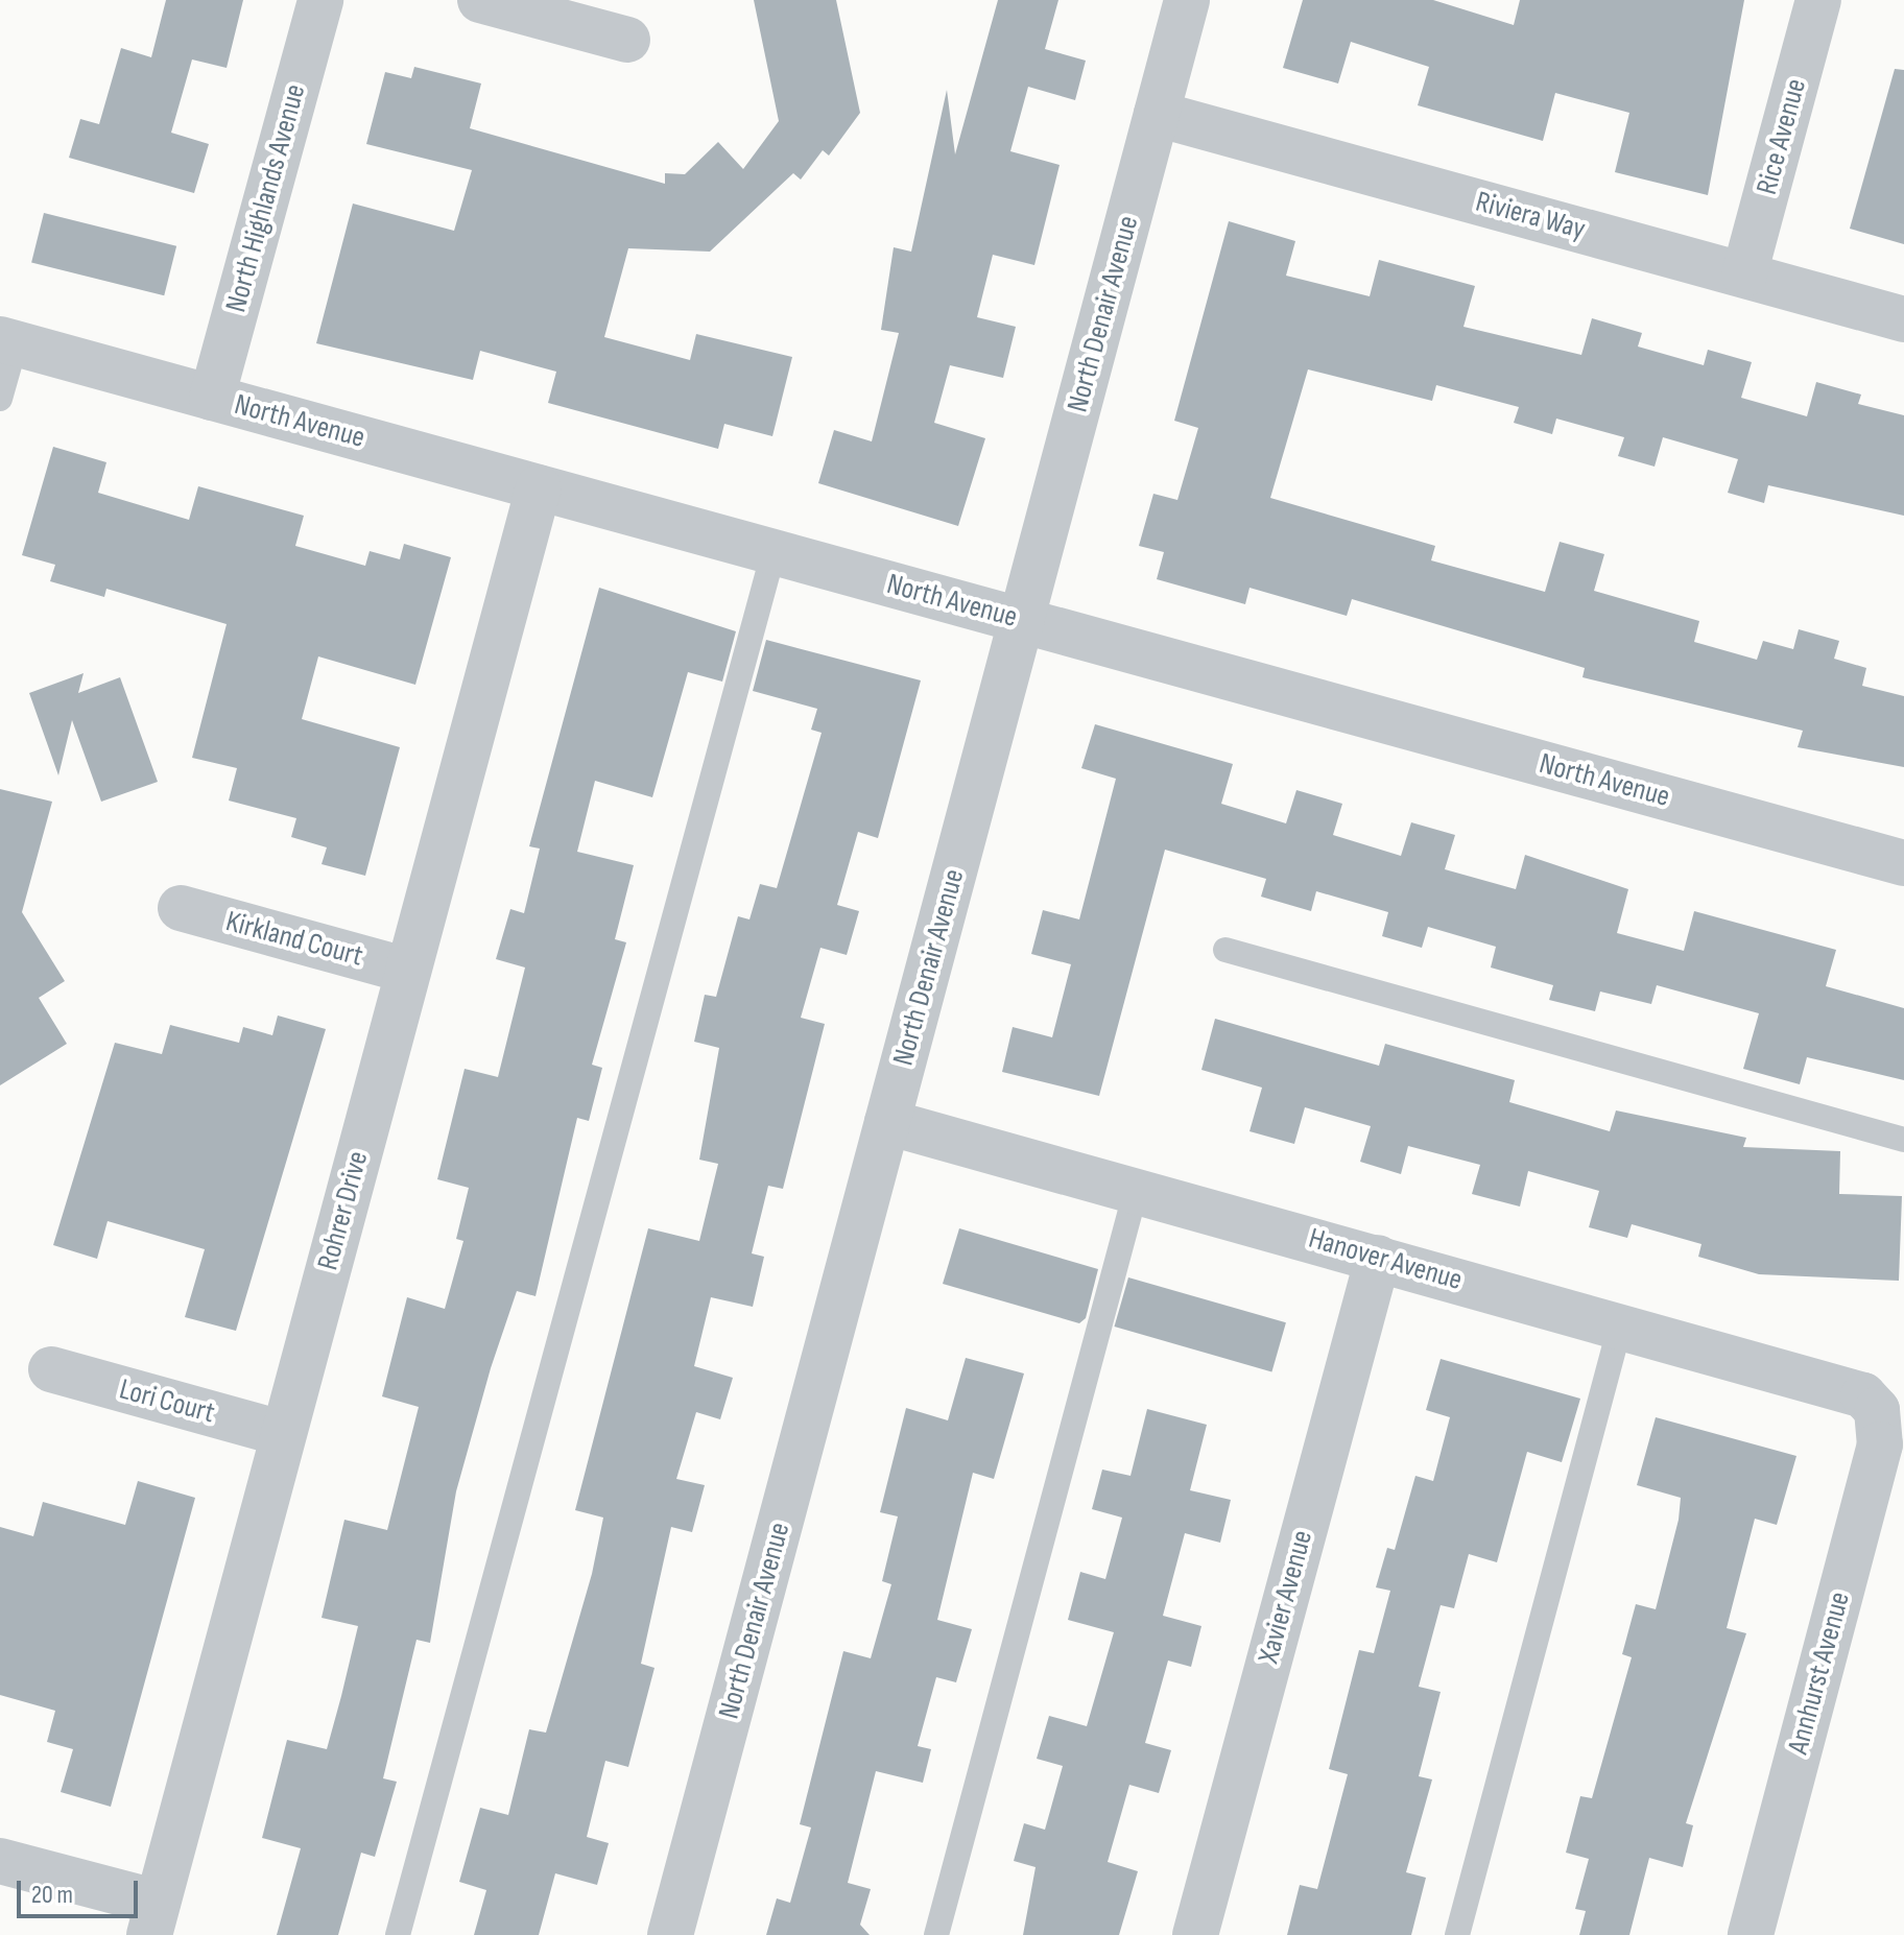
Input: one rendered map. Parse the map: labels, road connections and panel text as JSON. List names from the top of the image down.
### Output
{
  "streets": {
    "street": [
      "Rice Avenue",
      "North Highlands Avenue",
      "Riviera Way",
      "North Denair Avenue",
      "North Avenue",
      "Kirkland Court",
      "Rohrer Drive",
      "Hanover Avenue",
      "Lori Court",
      "Xavier Avenue",
      "Annhurst Avenue"
    ]
  },
  "crossings": [
    ["Rice Avenue", "Riviera Way"],
    ["North Highlands Avenue", "North Avenue"],
    ["Riviera Way", "North Denair Avenue"],
    ["North Denair Avenue", "North Avenue"],
    ["North Denair Avenue", "Hanover Avenue"],
    ["North Avenue", "Rohrer Drive"],
    ["Kirkland Court", "Rohrer Drive"],
    ["Rohrer Drive", "Lori Court"],
    ["Hanover Avenue", "Xavier Avenue"],
    ["Hanover Avenue", "Annhurst Avenue"]
  ],
  "scale_bar": "20 m"
}
